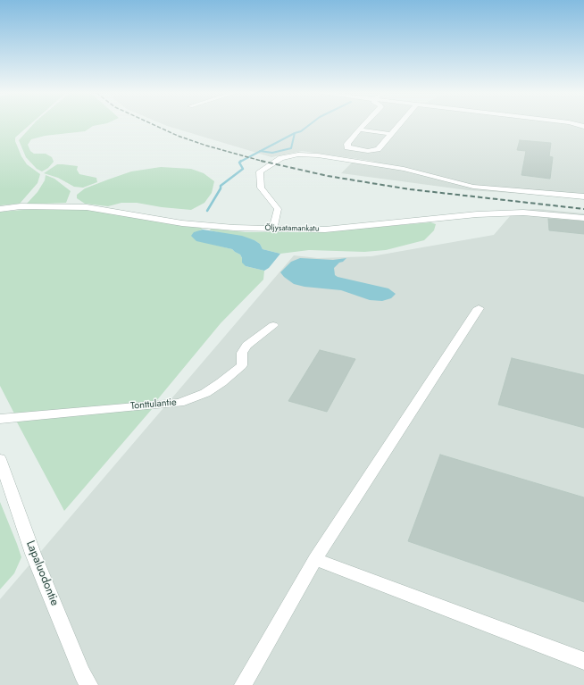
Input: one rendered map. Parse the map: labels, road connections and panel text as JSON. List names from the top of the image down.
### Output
{
  "streets": {
    "street": ["Öljysatamankatu", "Tonttulantie", "Lapaluodontie"]
  }
}
